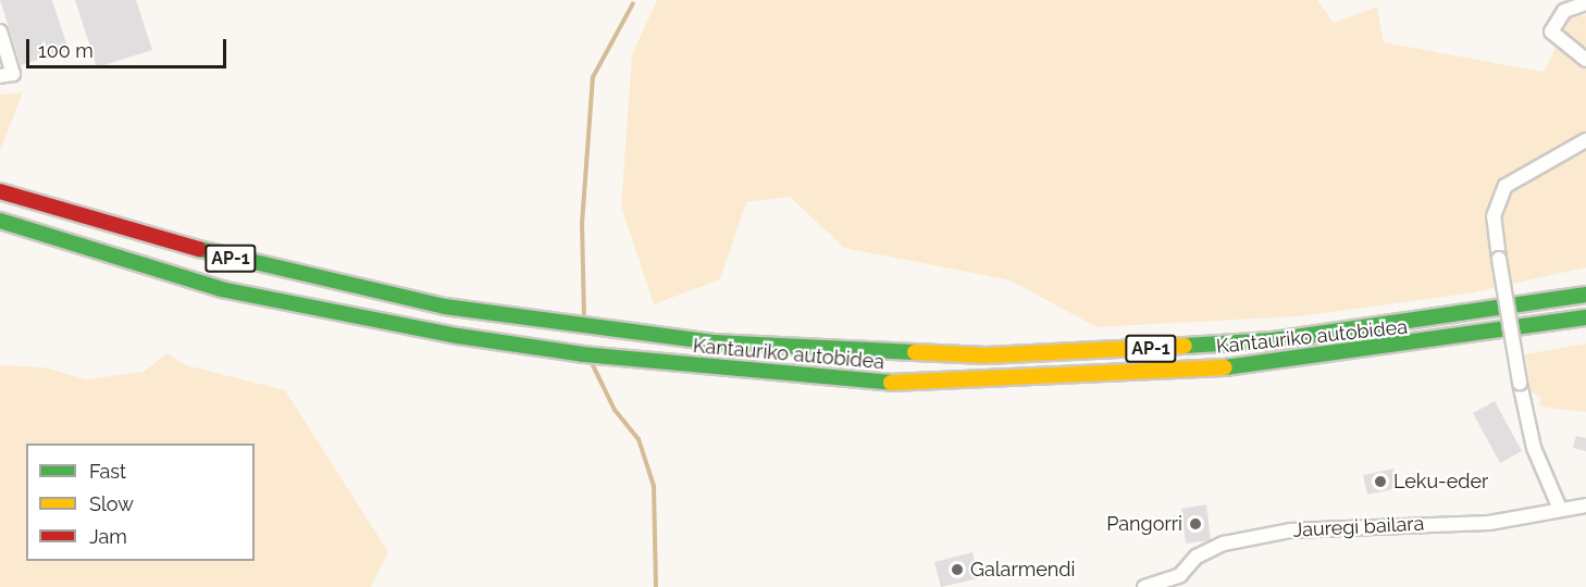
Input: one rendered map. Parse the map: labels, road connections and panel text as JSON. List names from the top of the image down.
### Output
{
  "streets": {
    "highway": ["AP-1", "Kantauriko autobidea"],
    "street": ["Jauregi bailara"]
  },
  "places": ["Leku-eder", "Pangorri", "Galarmendi"],
  "legend": ["Fast", "Slow", "Jam"],
  "scale_bar": "100 m"
}
